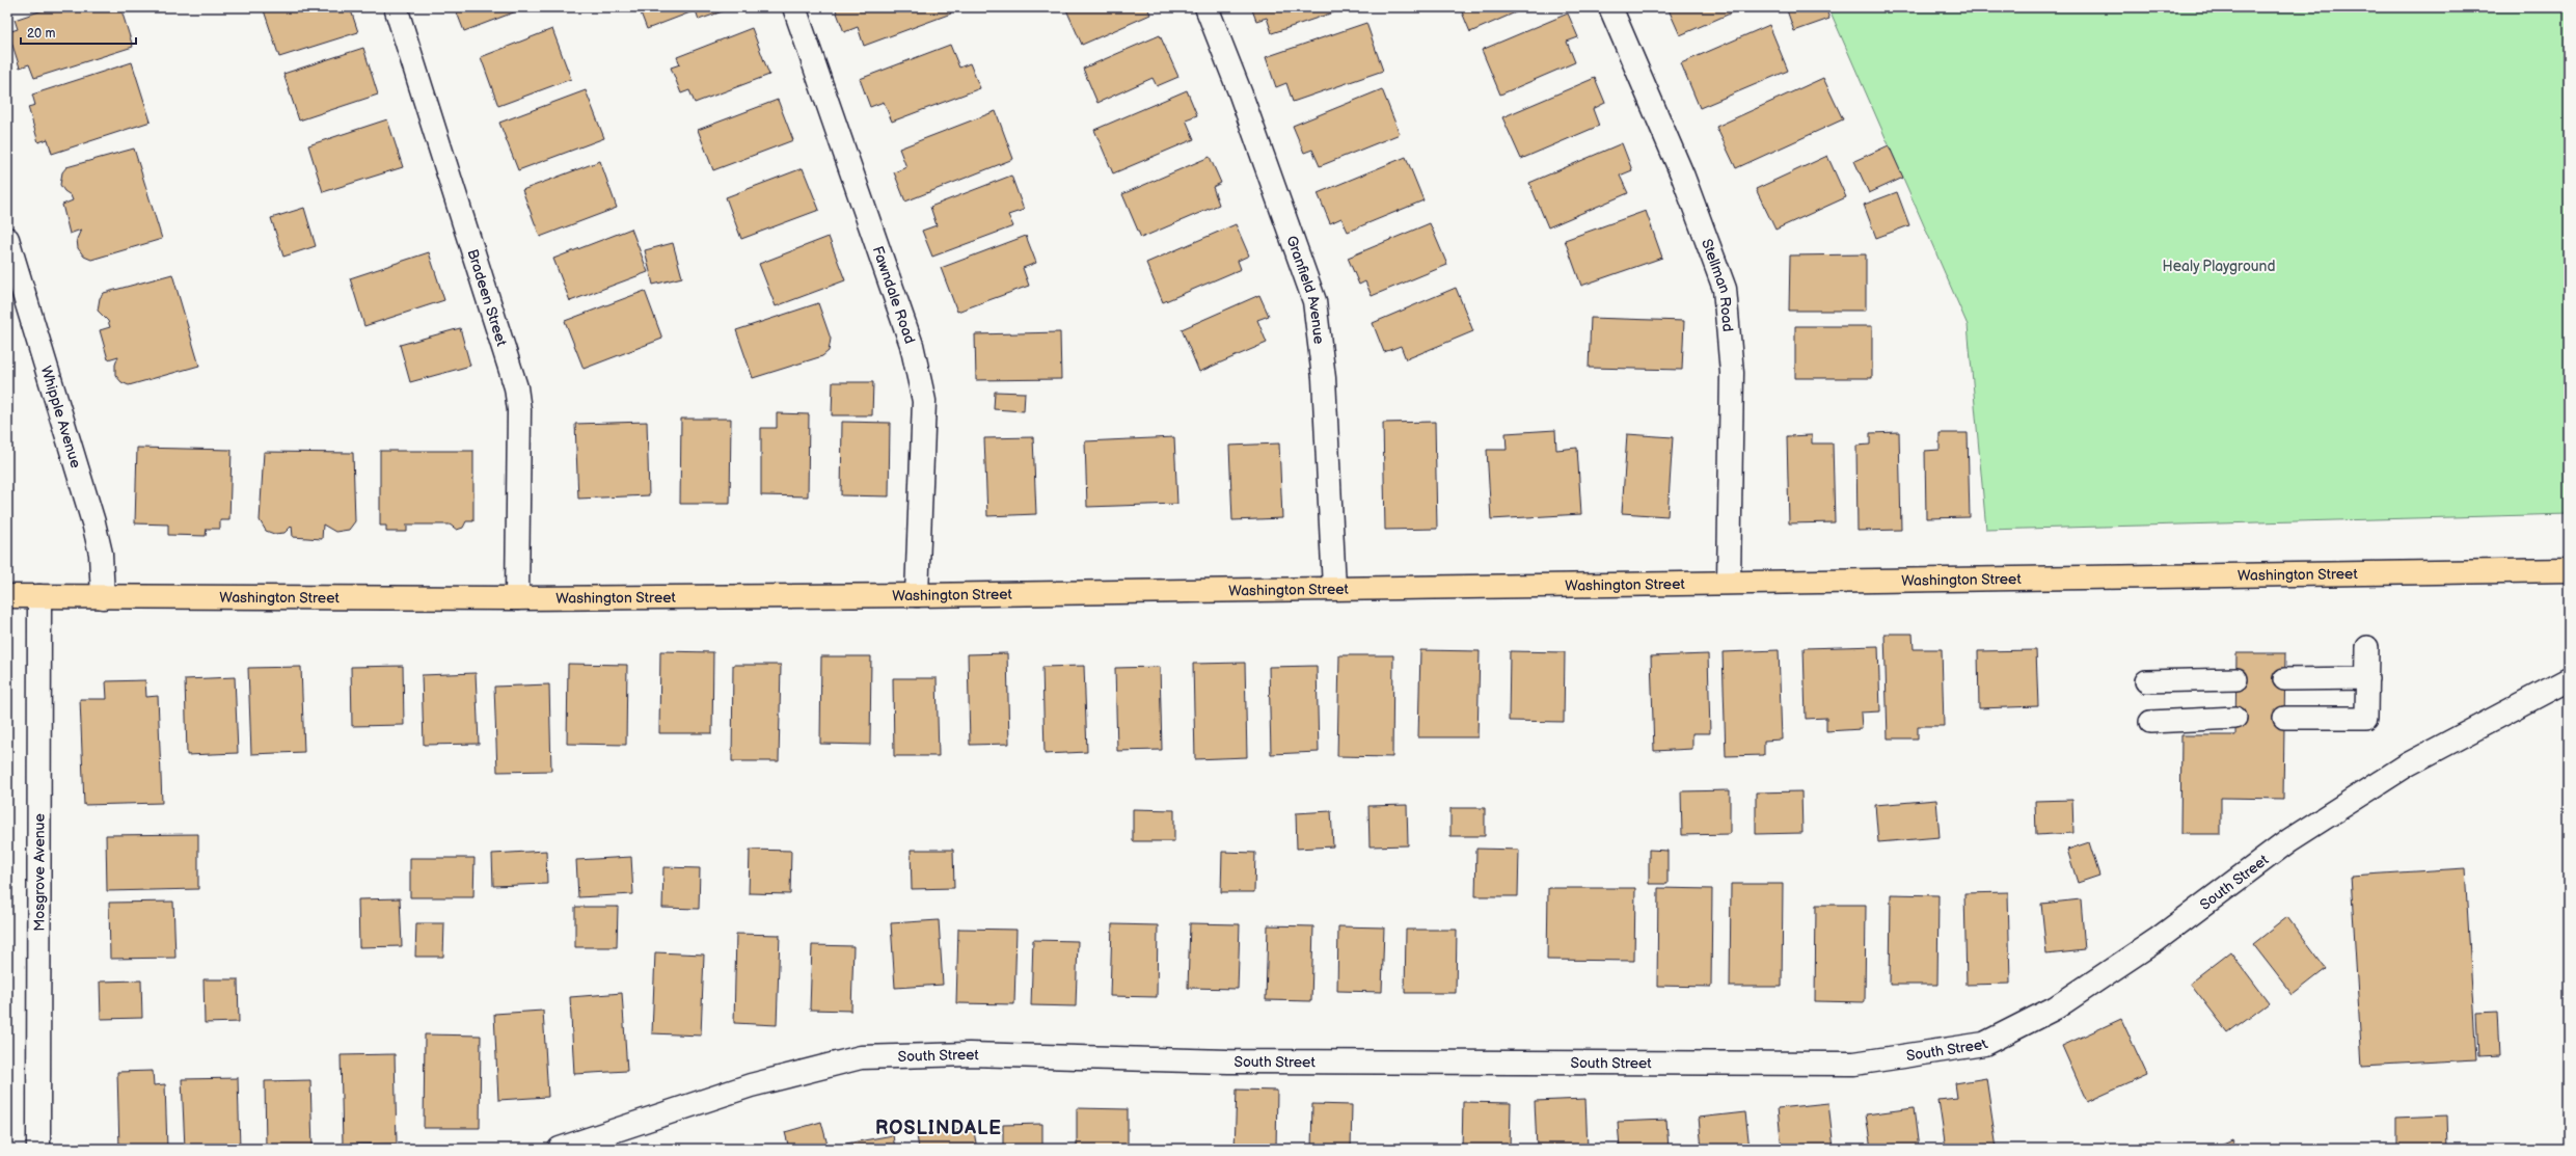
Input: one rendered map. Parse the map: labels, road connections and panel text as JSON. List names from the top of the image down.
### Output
{
  "streets": {
    "main road": ["Washington Street"],
    "street": [
      "Stellman Road",
      "Granfield Avenue",
      "Fawndale Road",
      "Bradeen Street",
      "Whipple Avenue",
      "Mosgrove Avenue",
      "South Street"
    ]
  },
  "crossings": [
    ["Stellman Road", "Washington Street"],
    ["Granfield Avenue", "Washington Street"],
    ["Fawndale Road", "Washington Street"],
    ["Bradeen Street", "Washington Street"],
    ["Whipple Avenue", "Washington Street"],
    ["Washington Street", "Mosgrove Avenue"]
  ],
  "districts": ["ROSLINDALE"],
  "parks": ["Healy Playground"],
  "scale_bar": "20 m"
}
